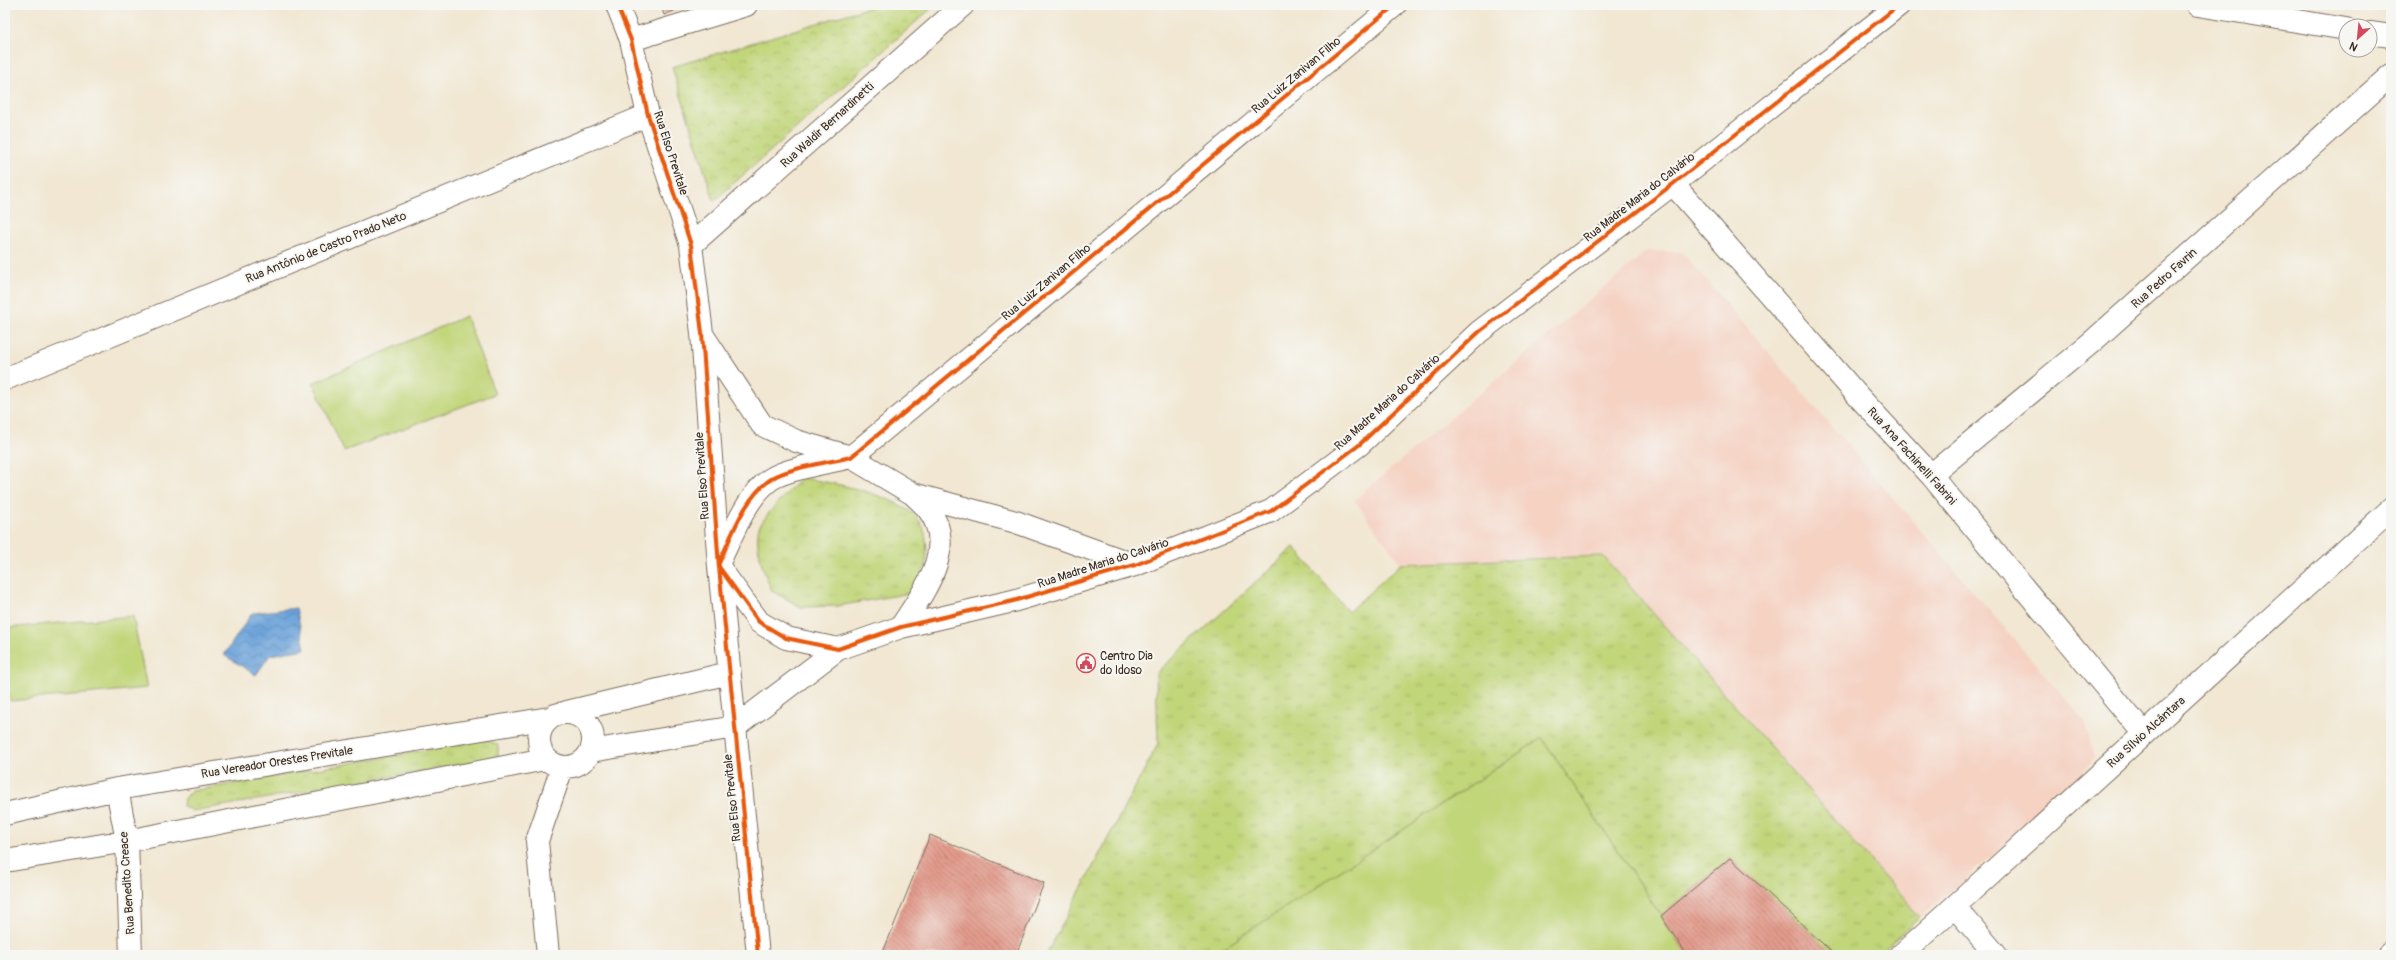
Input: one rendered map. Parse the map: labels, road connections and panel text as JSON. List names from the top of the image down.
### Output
{
  "streets": {
    "street": [
      "Rua Luiz Zanivan Filho",
      "Rua Waldir Bernardinetti",
      "Rua Elso Previtale",
      "Rua Madre Maria do Calvário",
      "Rua Antônio de Castro Prado Neto",
      "Rua Pedro Favrin",
      "Rua Ana Fachinelli Fabrini",
      "Rua Sílvio Alcântara",
      "Rua Vereador Orestes Previtale",
      "Rua Benedito Creace"
    ]
  },
  "crossings": [
    ["Rua Luiz Zanivan Filho", "Rua Elso Previtale"],
    ["Rua Luiz Zanivan Filho", "Rua Madre Maria do Calvário"],
    ["Rua Waldir Bernardinetti", "Rua Elso Previtale"],
    ["Rua Elso Previtale", "Rua Madre Maria do Calvário"],
    ["Rua Elso Previtale", "Rua Antônio de Castro Prado Neto"],
    ["Rua Elso Previtale", "Rua Vereador Orestes Previtale"],
    ["Rua Madre Maria do Calvário", "Rua Ana Fachinelli Fabrini"],
    ["Rua Pedro Favrin", "Rua Ana Fachinelli Fabrini"],
    ["Rua Ana Fachinelli Fabrini", "Rua Sílvio Alcântara"],
    ["Rua Vereador Orestes Previtale", "Rua Benedito Creace"]
  ],
  "places": {
    "public building": ["Centro Dia do Idoso"]
  },
  "north": "bottom left"
}
